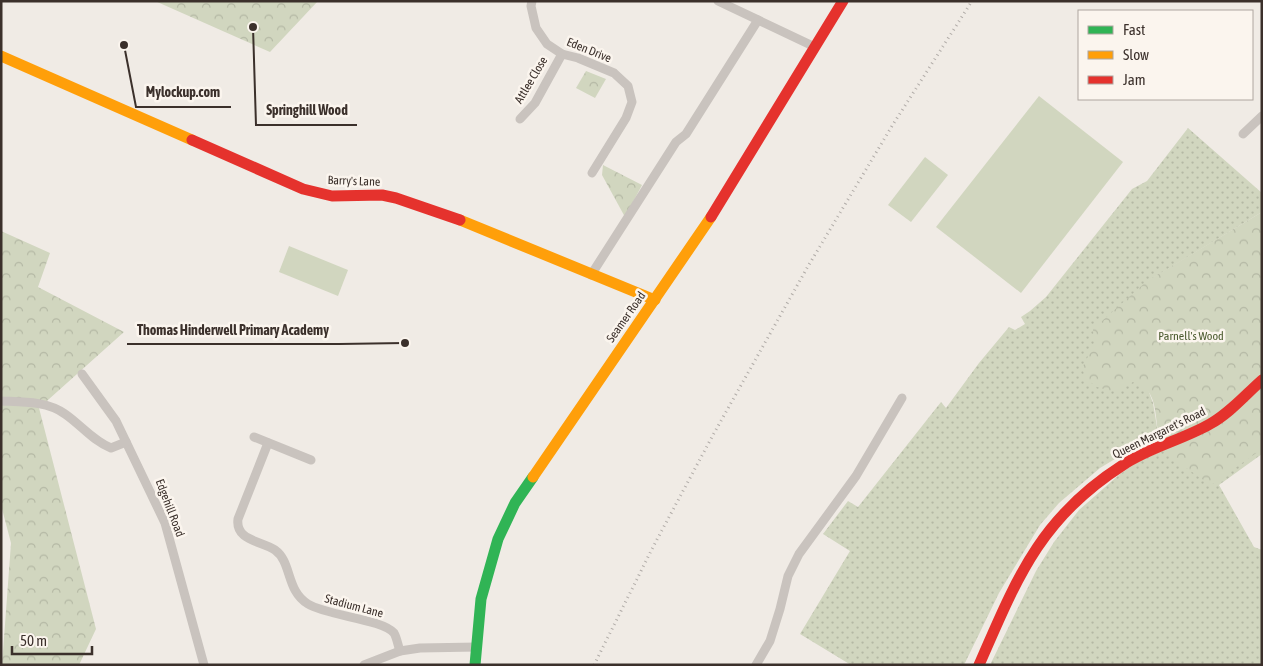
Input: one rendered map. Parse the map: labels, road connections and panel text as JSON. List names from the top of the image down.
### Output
{
  "streets": {
    "main road": ["Barry's Lane", "Seamer Road", "Queen Margaret's Road"],
    "street": [
      "Eden Drive",
      "Attlee Close",
      "Edgehill Road",
      "Stadium Lane"
    ]
  },
  "crossings": [
    ["Eden Drive", "Attlee Close"],
    ["Barry's Lane", "Seamer Road"]
  ],
  "parks": ["Parnell's Wood"],
  "places": ["Springhill Wood", "Mylockup.com", "Thomas Hinderwell Primary Academy"],
  "legend": ["Fast", "Slow", "Jam"],
  "scale_bar": "50 m"
}
